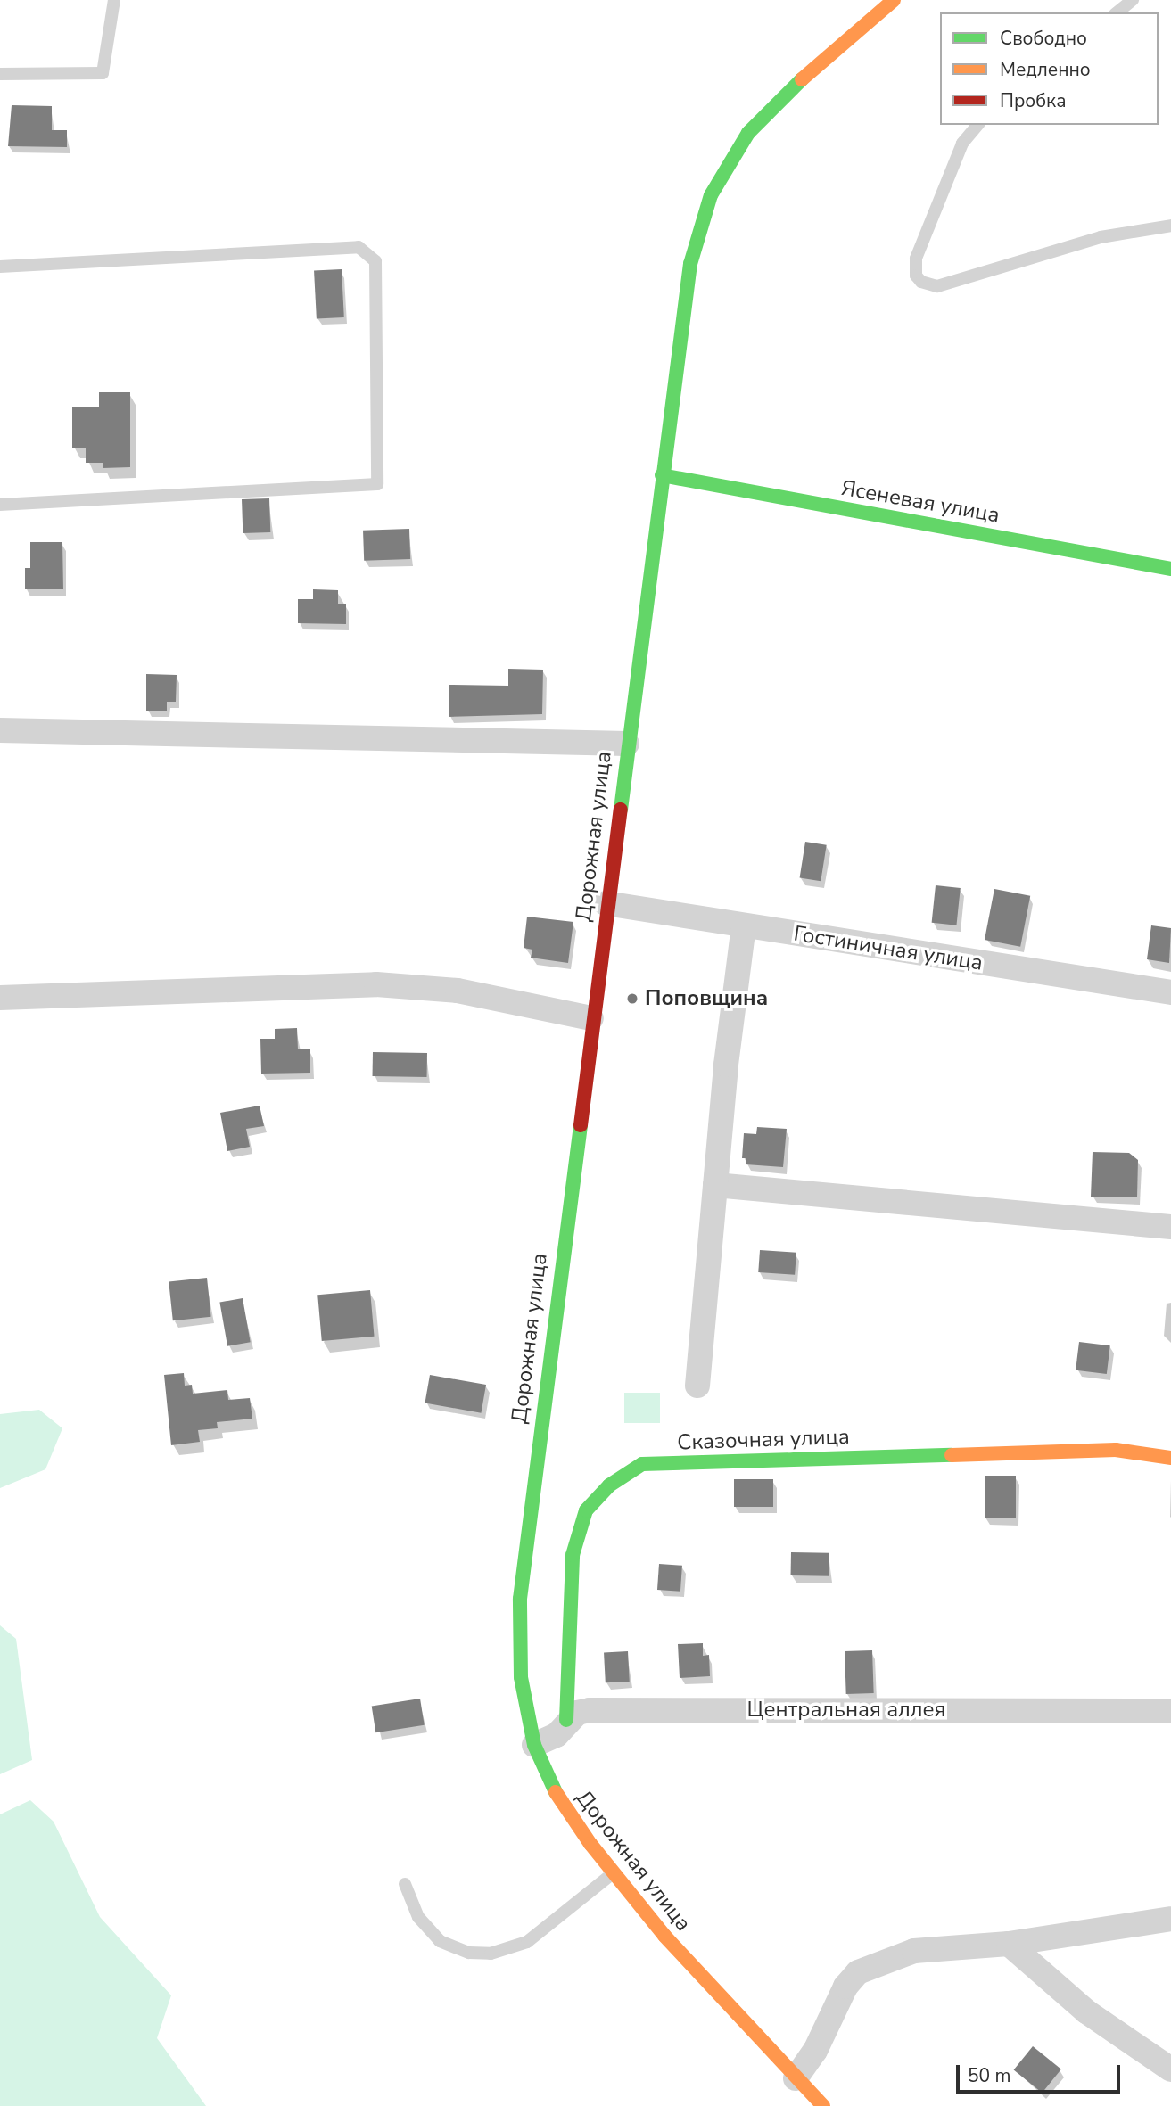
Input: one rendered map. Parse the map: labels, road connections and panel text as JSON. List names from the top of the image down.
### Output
{
  "streets": {
    "main road": ["Ясеневая улица", "Дорожная улица", "Сказочная улица"],
    "street": ["Гостиничная улица", "Центральная аллея"]
  },
  "crossings": [
    ["Ясеневая улица", "Дорожная улица"],
    ["Дорожная улица", "Гостиничная улица"],
    ["Дорожная улица", "Центральная аллея"],
    ["Сказочная улица", "Центральная аллея"]
  ],
  "places": ["Поповщина"],
  "legend": ["Свободно", "Медленно", "Пробка"],
  "scale_bar": "50 m"
}
